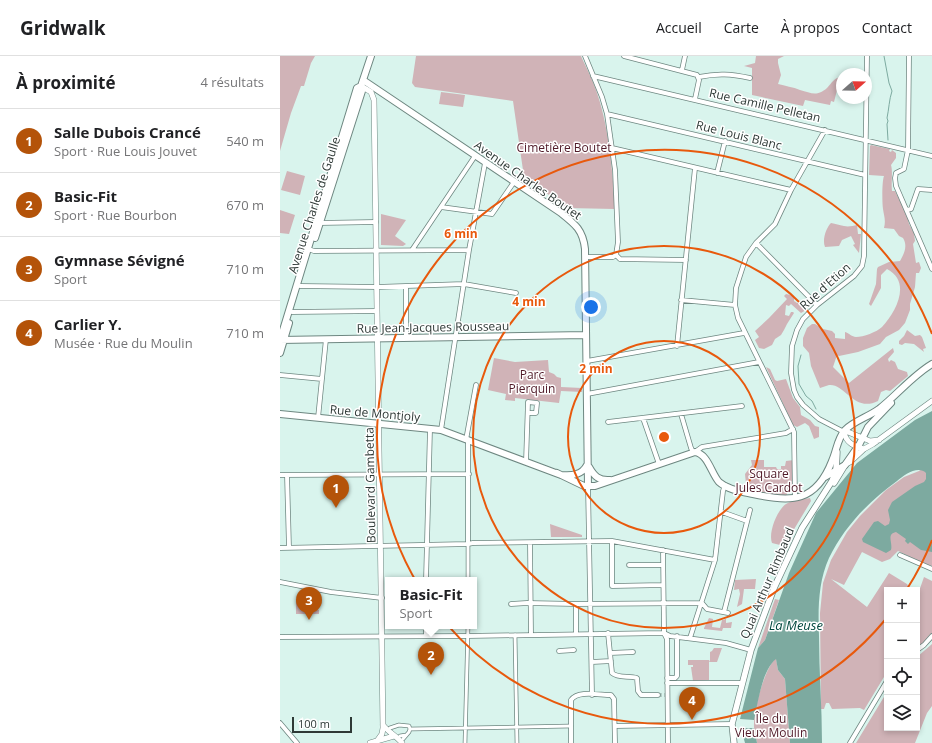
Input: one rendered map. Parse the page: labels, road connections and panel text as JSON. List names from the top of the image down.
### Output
{
  "streets": {
    "main road": [
      "Avenue Charles Boutet",
      "Avenue Charles de Gaulle",
      "Rue Jean-Jacques Rousseau",
      "Rue de Montjoly",
      "Quai Arthur Rimbaud"
    ],
    "street": [
      "Rue Camille Pelletan",
      "Rue Louis Blanc",
      "Rue d'Etion",
      "Boulevard Gambetta"
    ]
  },
  "crossings": [
    ["Rue Camille Pelletan", "Rue d'Etion"],
    ["Rue Louis Blanc", "Rue d'Etion"],
    ["Avenue Charles Boutet", "Avenue Charles de Gaulle"],
    ["Avenue Charles Boutet", "Rue Jean-Jacques Rousseau"],
    ["Avenue Charles de Gaulle", "Rue Jean-Jacques Rousseau"],
    ["Rue Jean-Jacques Rousseau", "Boulevard Gambetta"],
    ["Rue de Montjoly", "Boulevard Gambetta"]
  ],
  "water": ["La Meuse"],
  "parks": [
    "Cimetière Boutet",
    "Parc Pierquin",
    "Square Jules Cardot",
    "Île du Vieux Moulin"
  ],
  "scale_bar": "100 m",
  "north": "right",
  "page": {
    "header": "Gridwalk",
    "nav": [
      "Accueil",
      "Carte",
      "À propos",
      "Contact"
    ],
    "heading": ["À proximité", "4 résultats"],
    "list": [
      {
        "mark": "1",
        "name": "Salle Dubois Crancé",
        "note": "Sport · Rue Louis Jouvet",
        "value": "540 m"
      },
      {
        "mark": "2",
        "name": "Basic-Fit",
        "note": "Sport · Rue Bourbon",
        "value": "670 m"
      },
      {
        "mark": "3",
        "name": "Gymnase Sévigné",
        "note": "Sport",
        "value": "710 m"
      },
      {
        "mark": "4",
        "name": "Carlier Y.",
        "note": "Musée · Rue du Moulin",
        "value": "710 m"
      }
    ],
    "pins": [
      "1",
      "3",
      "2",
      "4"
    ],
    "popup": ["Basic-Fit", "Sport"],
    "map_buttons": ["+", "−"],
    "scale": "100 m"
  },
  "rings": ["6 min", "4 min", "2 min"]
}
